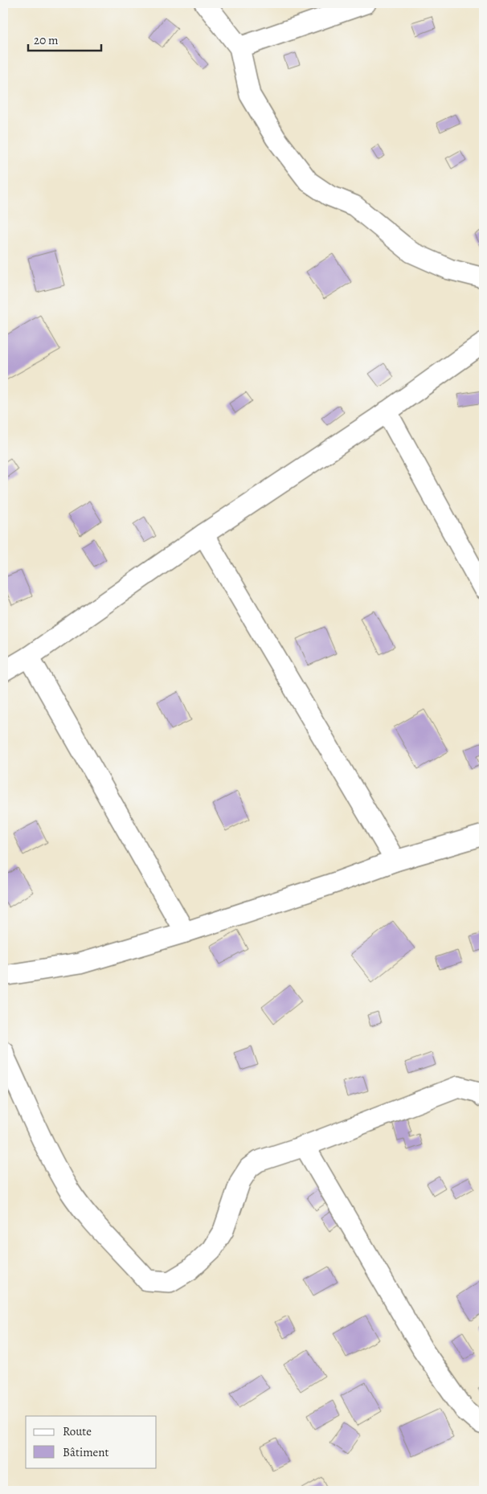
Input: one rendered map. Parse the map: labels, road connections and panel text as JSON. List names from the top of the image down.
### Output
{
  "legend": ["Route", "Bâtiment"],
  "scale_bar": "20 m"
}
